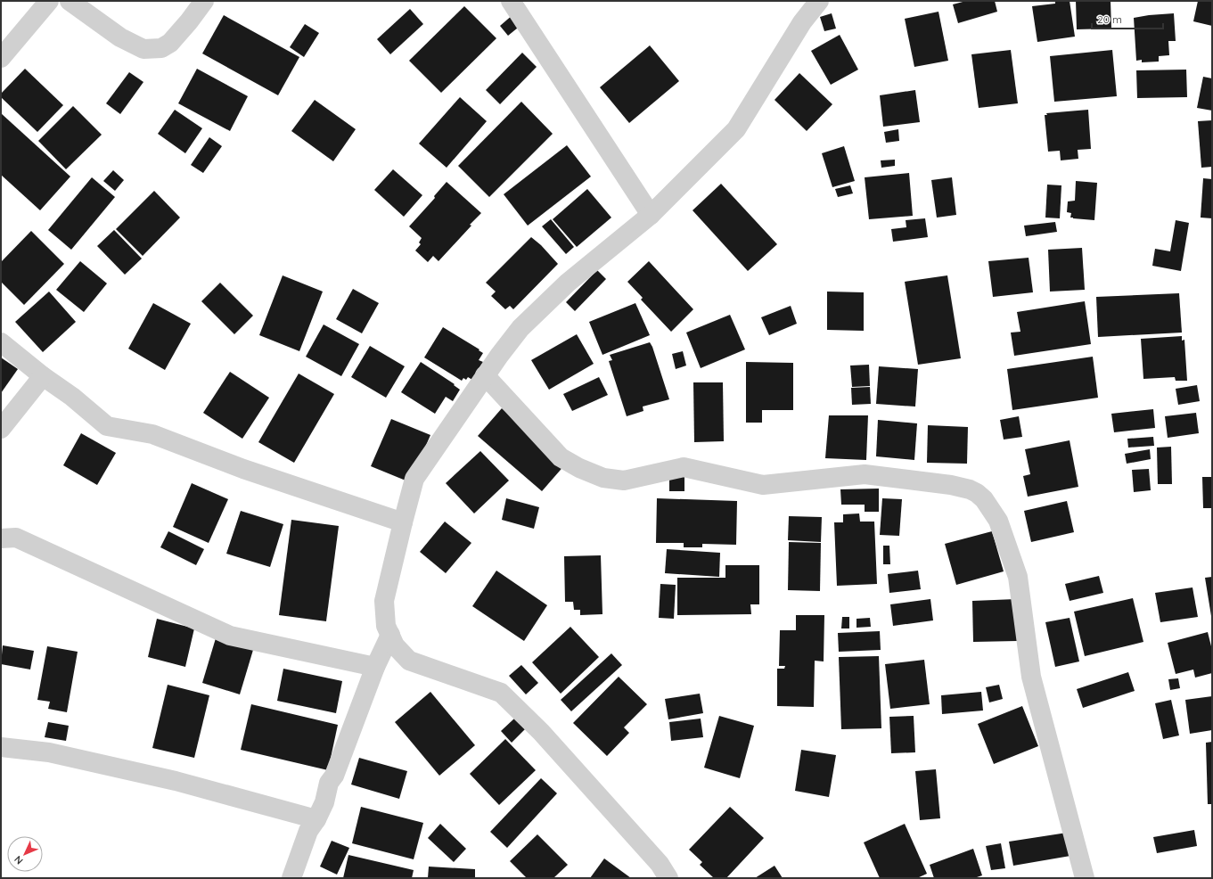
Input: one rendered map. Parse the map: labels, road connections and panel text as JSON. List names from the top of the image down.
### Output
{
  "scale_bar": "20 m",
  "north": "bottom left"
}
